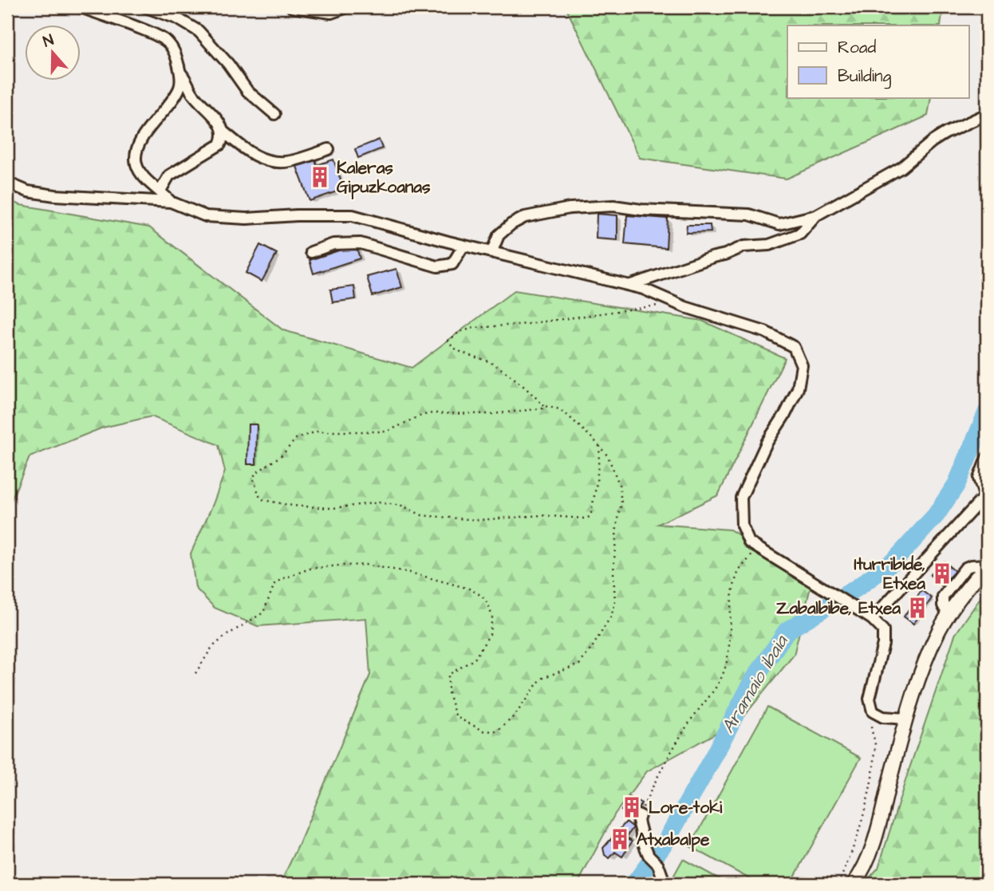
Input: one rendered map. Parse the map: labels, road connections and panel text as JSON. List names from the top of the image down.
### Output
{
  "water": ["Aramaio ibaia"],
  "places": {
    "building": [
      "Kaleras Gipuzkoanas",
      "Iturribide, Etxea",
      "Zabalbibe, Etxea",
      "Lore-toki",
      "Atxabalpe"
    ]
  },
  "legend": ["Road", "Building"],
  "north": "top"
}
